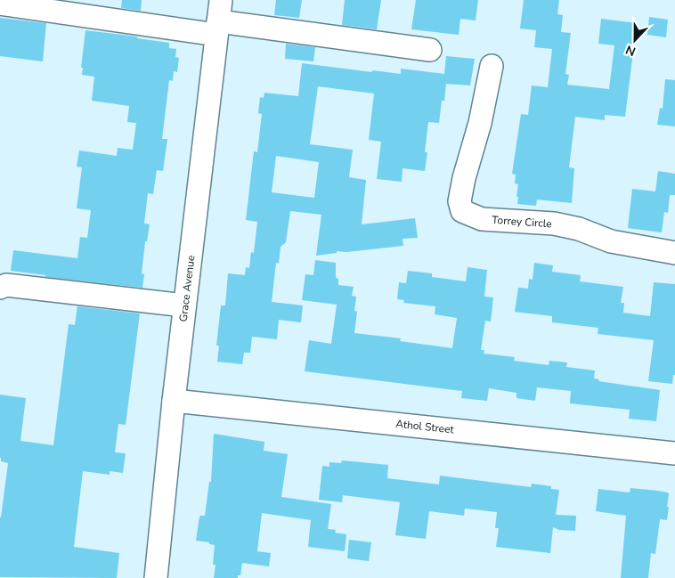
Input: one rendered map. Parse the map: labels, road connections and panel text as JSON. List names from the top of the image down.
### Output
{
  "streets": {
    "street": ["Torrey Circle", "Grace Avenue", "Athol Street"]
  },
  "crossings": [
    ["Grace Avenue", "Athol Street"]
  ],
  "north": "bottom"
}
